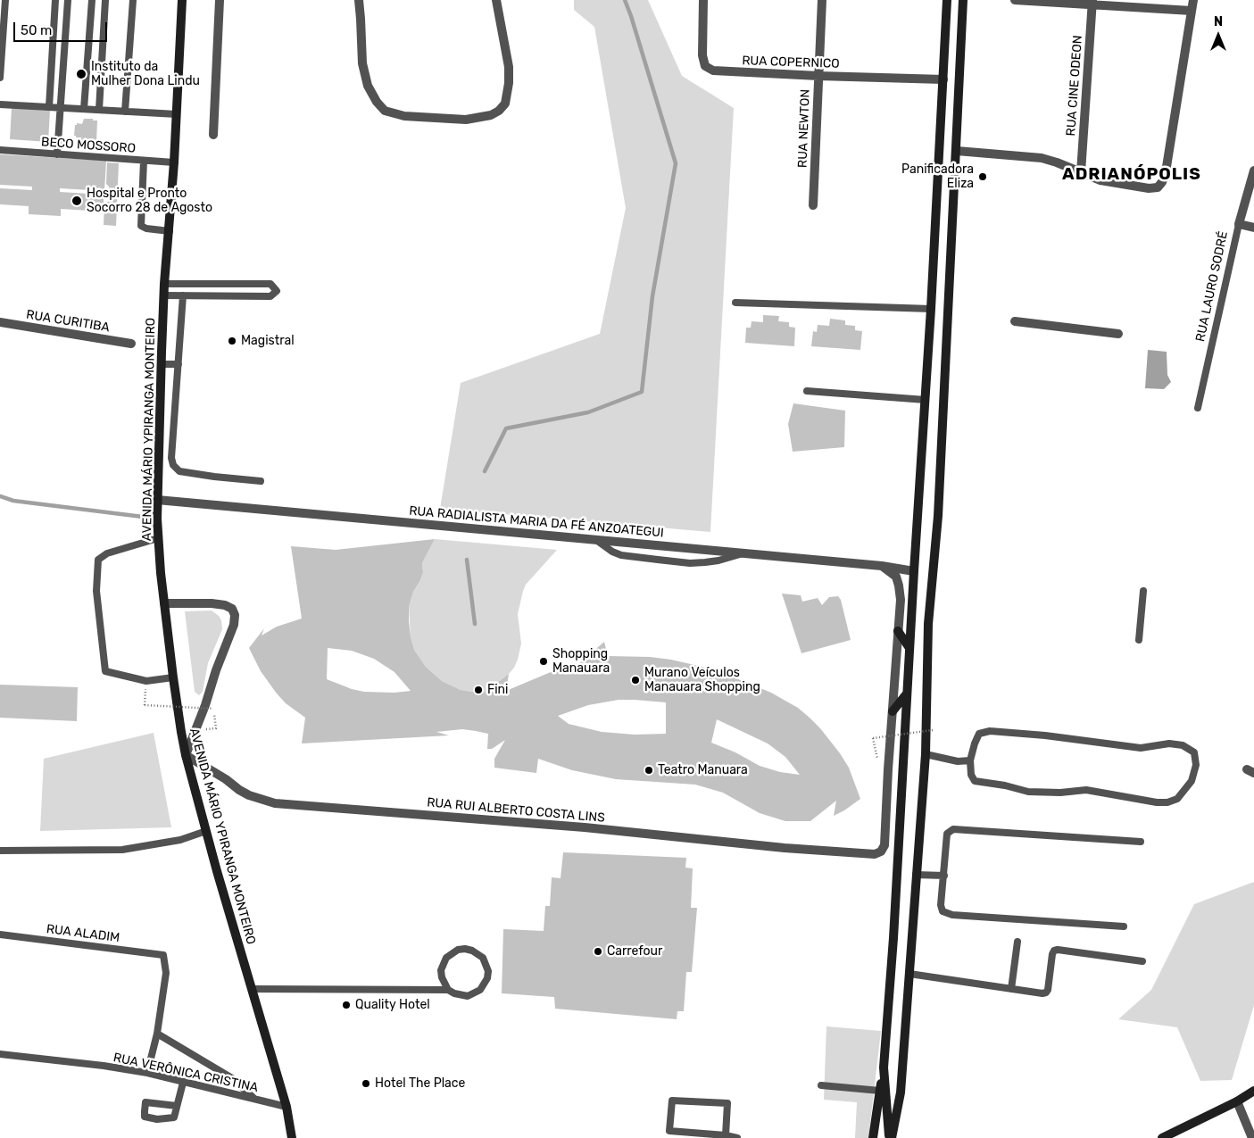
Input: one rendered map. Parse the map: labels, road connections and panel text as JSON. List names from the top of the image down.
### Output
{
  "streets": {
    "main road": ["AVENIDA MÁRIO YPIRANGA MONTEIRO"],
    "street": [
      "RUA COPERNICO",
      "RUA CINE ODEON",
      "RUA NEWTON",
      "RUA LAURO SODRÉ",
      "RUA CURITIBA",
      "RUA RADIALISTA MARIA DA FÉ ANZOATEGUI",
      "RUA RUI ALBERTO COSTA LINS"
    ],
    "lane": ["BECO MOSSORO", "RUA ALADIM", "RUA VERÔNICA CRISTINA"]
  },
  "crossings": [
    ["RUA COPERNICO", "RUA NEWTON"],
    ["BECO MOSSORO", "AVENIDA MÁRIO YPIRANGA MONTEIRO"],
    ["AVENIDA MÁRIO YPIRANGA MONTEIRO", "RUA RADIALISTA MARIA DA FÉ ANZOATEGUI"],
    ["AVENIDA MÁRIO YPIRANGA MONTEIRO", "RUA RUI ALBERTO COSTA LINS"],
    ["AVENIDA MÁRIO YPIRANGA MONTEIRO", "RUA VERÔNICA CRISTINA"]
  ],
  "districts": ["ADRIANÓPOLIS"],
  "places": [
    "Instituto da Mulher Dona Lindu",
    "Panificadora Eliza",
    "Hospital e Pronto Socorro 28 de Agosto",
    "Magistral",
    "Shopping Manauara",
    "Murano Veículos Manauara Shopping",
    "Fini",
    "Teatro Manuara",
    "Carrefour",
    "Quality Hotel",
    "Hotel The Place"
  ],
  "scale_bar": "50 m",
  "north": "top"
}
